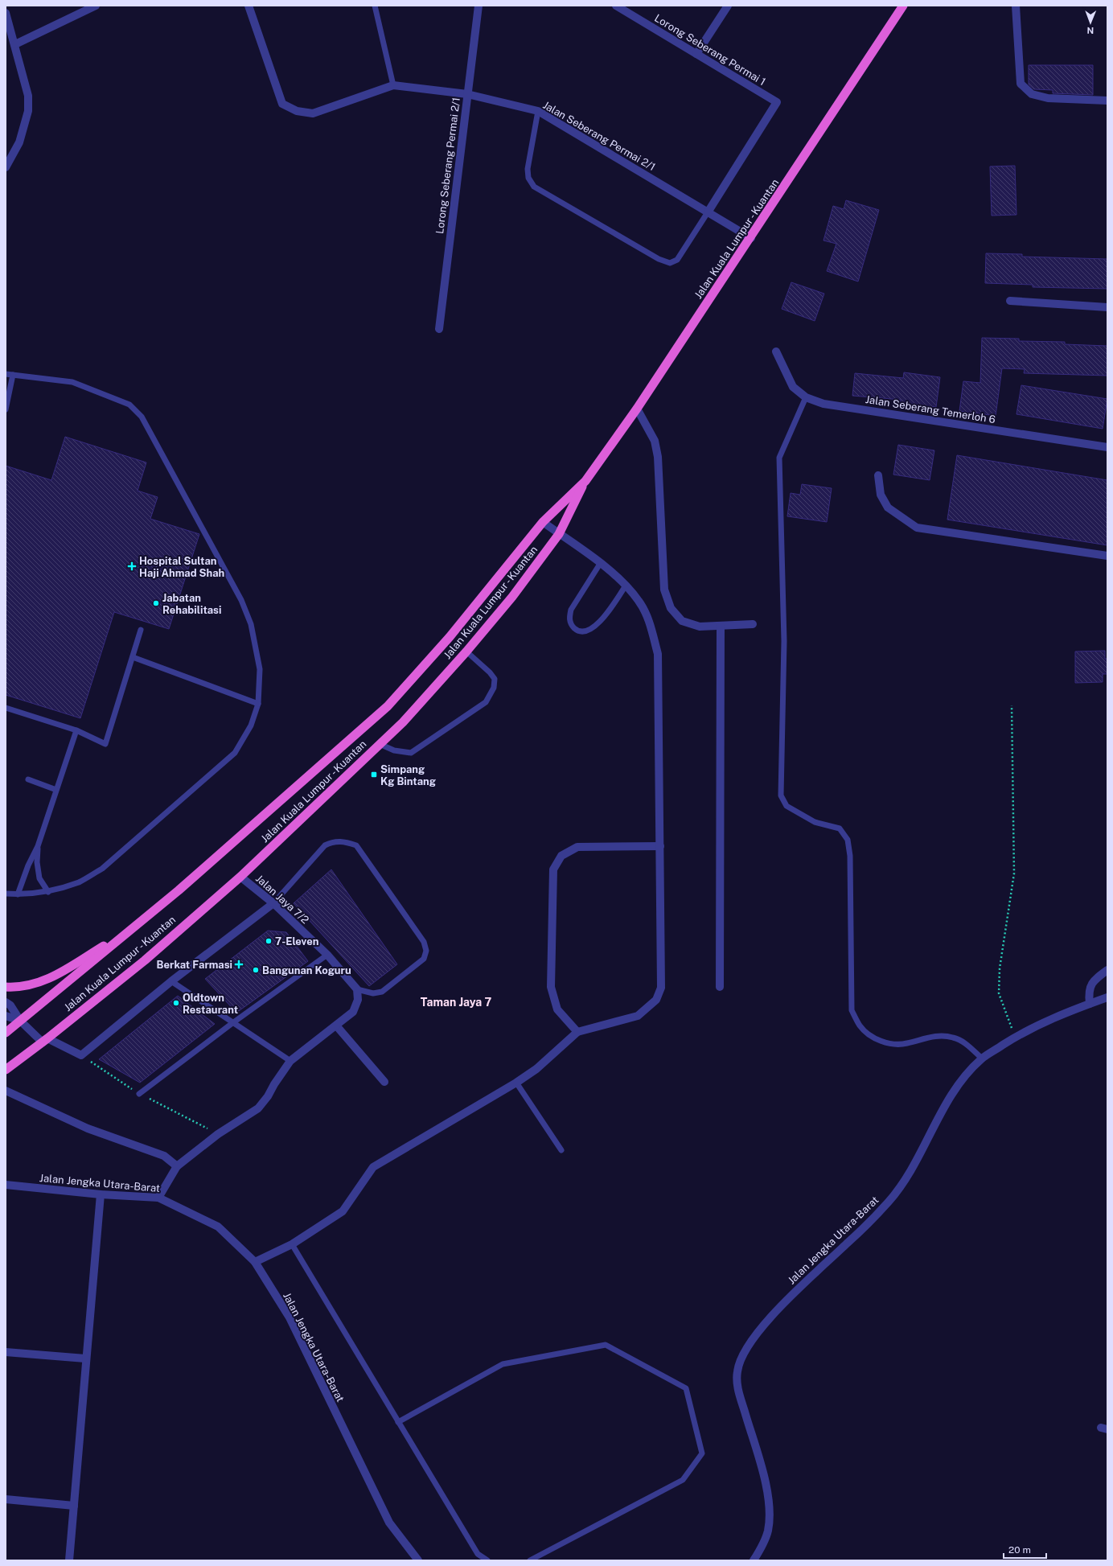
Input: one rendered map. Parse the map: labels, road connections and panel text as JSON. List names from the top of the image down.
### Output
{
  "streets": {
    "highway": ["Jalan Kuala Lumpur - Kuantan"],
    "street": [
      "Lorong Seberang Permai 1",
      "Jalan Seberang Permai 2/1",
      "Lorong Seberang Permai 2/1",
      "Jalan Seberang Temerloh 6",
      "Jalan Jaya 7/2",
      "Jalan Jengka Utara-Barat"
    ]
  },
  "crossings": [
    ["Lorong Seberang Permai 1", "Jalan Seberang Permai 2/1"],
    ["Jalan Seberang Permai 2/1", "Lorong Seberang Permai 2/1"],
    ["Jalan Seberang Permai 2/1", "Jalan Kuala Lumpur - Kuantan"],
    ["Jalan Kuala Lumpur - Kuantan", "Jalan Jaya 7/2"]
  ],
  "districts": ["Taman Jaya 7"],
  "places": {
    "health": ["Hospital Sultan Haji Ahmad Shah", "Berkat Farmasi"],
    "other": [
      "Jabatan Rehabilitasi",
      "7-Eleven",
      "Bangunan Koguru",
      "Oldtown Restaurant"
    ],
    "transit": ["Simpang Kg Bintang"]
  },
  "scale_bar": "20 m",
  "north": "bottom"
}
